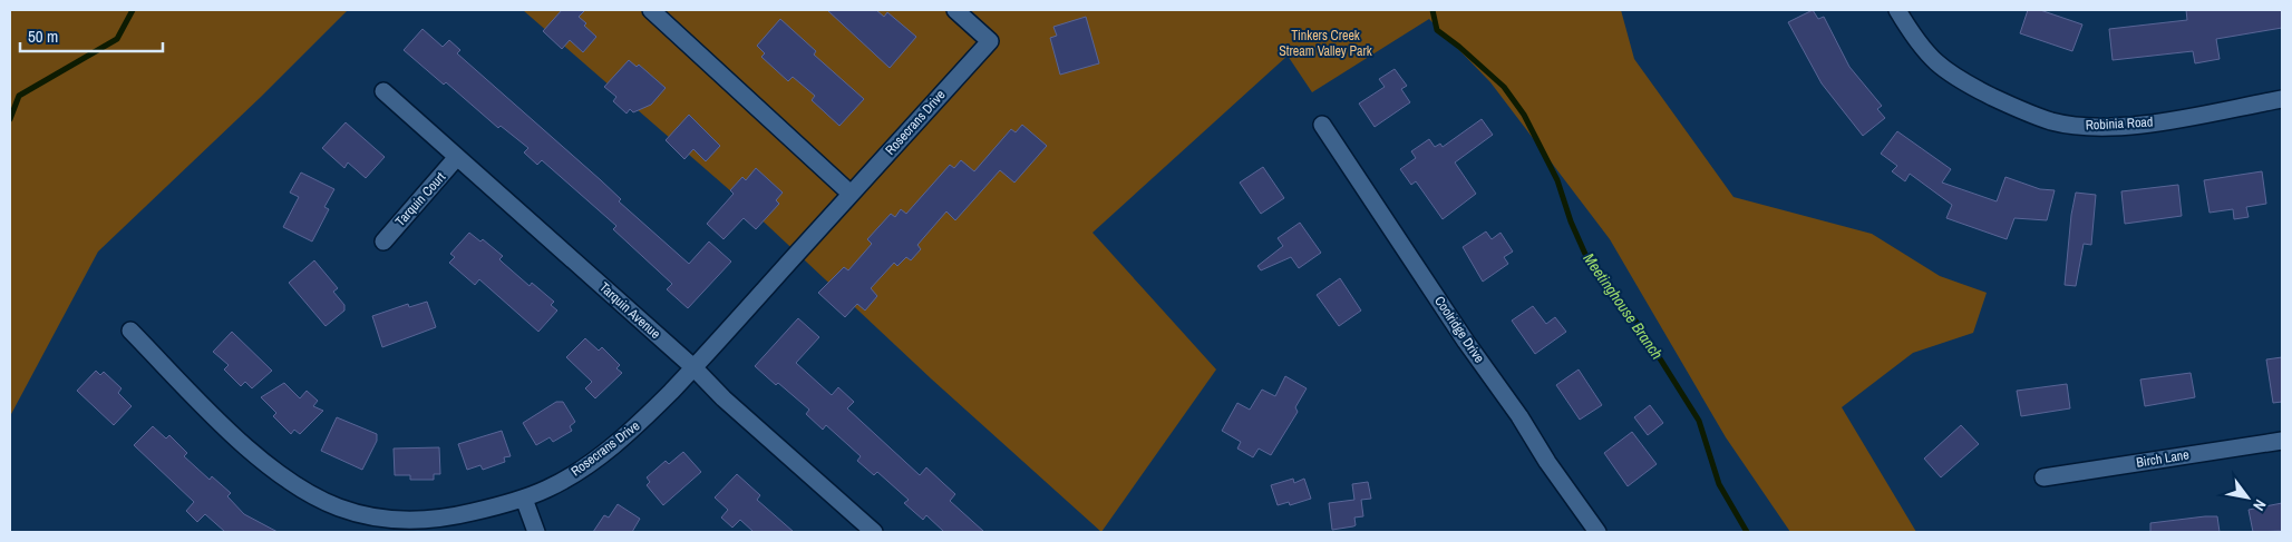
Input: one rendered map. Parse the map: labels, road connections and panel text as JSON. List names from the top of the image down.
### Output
{
  "streets": {
    "street": [
      "Rosecrans Drive",
      "Robinia Road",
      "Tarquin Court",
      "Tarquin Avenue",
      "Coolridge Drive",
      "Birch Lane"
    ]
  },
  "crossings": [
    ["Rosecrans Drive", "Tarquin Avenue"],
    ["Tarquin Court", "Tarquin Avenue"]
  ],
  "water": ["Meetinghouse Branch"],
  "parks": ["Tinkers Creek Stream Valley Park"],
  "scale_bar": "50 m",
  "north": "bottom right"
}
